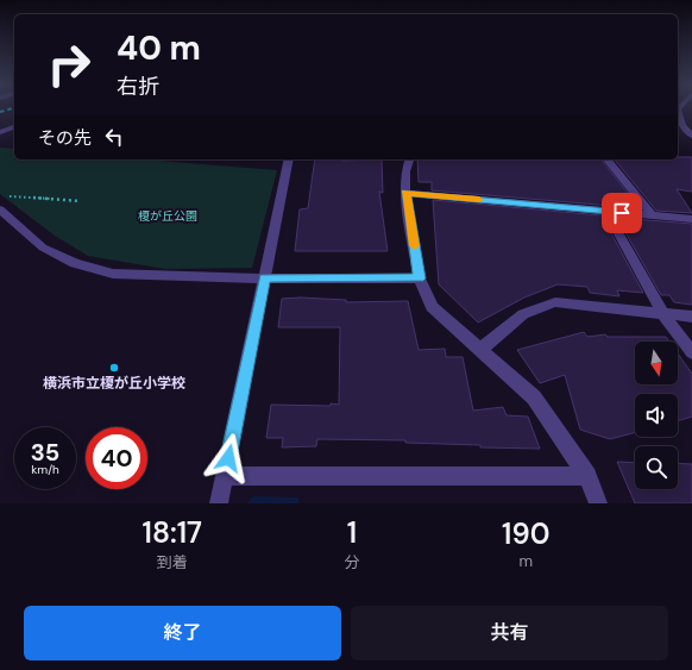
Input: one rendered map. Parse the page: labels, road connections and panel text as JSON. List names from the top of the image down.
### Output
{
  "parks": ["榎が丘公園"],
  "places": ["横浜市立榎が丘小学校"],
  "north": "bottom",
  "page": {
    "turn": ["40 m", "右折"],
    "then": "その先",
    "speed": "35 km/h",
    "limit": "40",
    "eta": [
      "18:17",
      "到着",
      "1",
      "分",
      "190",
      "m"
    ],
    "buttons": ["終了", "共有"]
  }
}
